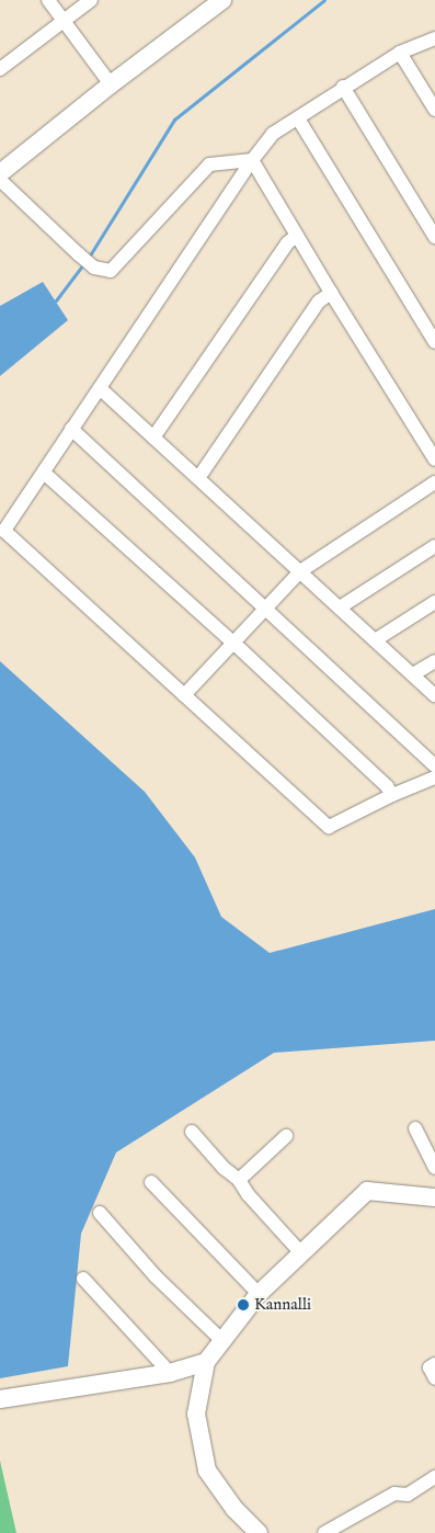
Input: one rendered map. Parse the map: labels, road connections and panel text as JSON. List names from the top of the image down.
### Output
{
  "places": ["Kannalli"]
}
